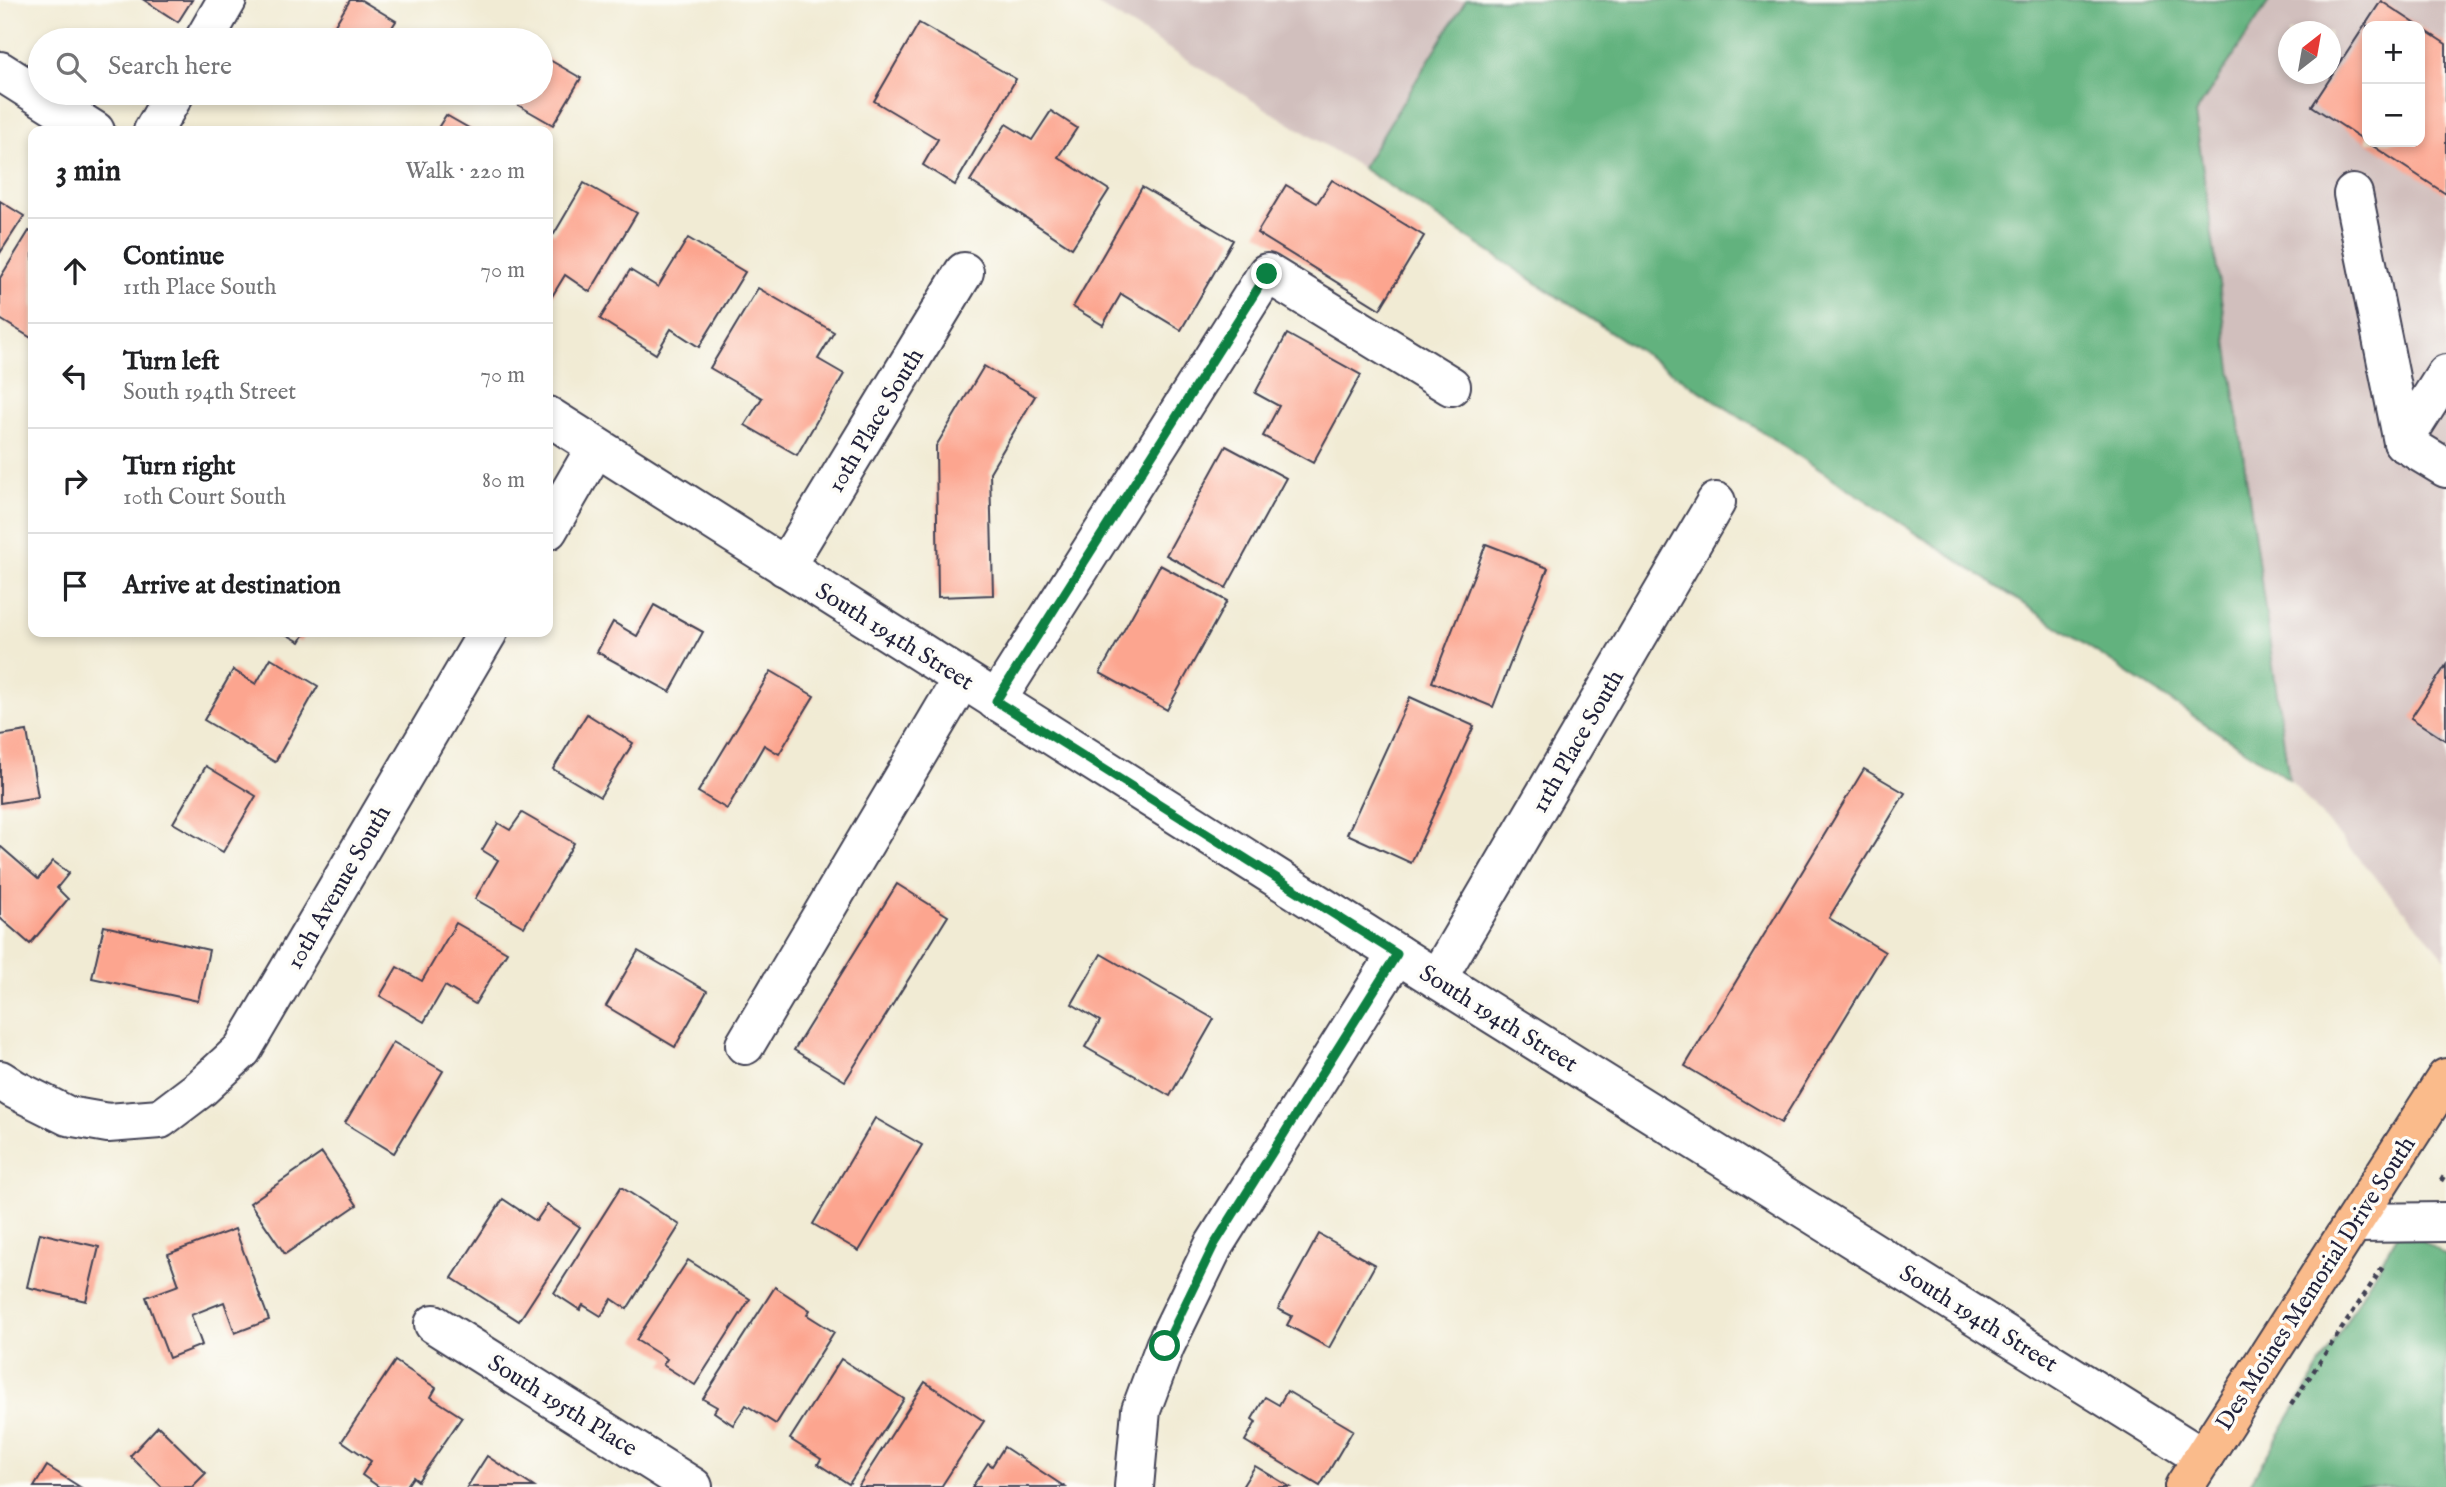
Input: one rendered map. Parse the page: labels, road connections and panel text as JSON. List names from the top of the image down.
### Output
{
  "streets": {
    "main road": ["Des Moines Memorial Drive South"],
    "street": [
      "10th Place South",
      "South 194th Street",
      "11th Place South",
      "10th Avenue South",
      "South 195th Place"
    ]
  },
  "crossings": [
    ["10th Place South", "South 194th Street"],
    ["South 194th Street", "11th Place South"],
    ["South 194th Street", "Des Moines Memorial Drive South"]
  ],
  "north": "top right",
  "page": {
    "map_buttons": ["+", "−"],
    "search": "Search here",
    "heading": ["3 min", "Walk · 220 m"],
    "list": [
      ["Continue", "11th Place South", "70 m"],
      ["Turn left", "South 194th Street", "70 m"],
      ["Turn right", "10th Court South", "80 m"],
      "Arrive at destination"
    ]
  }
}
